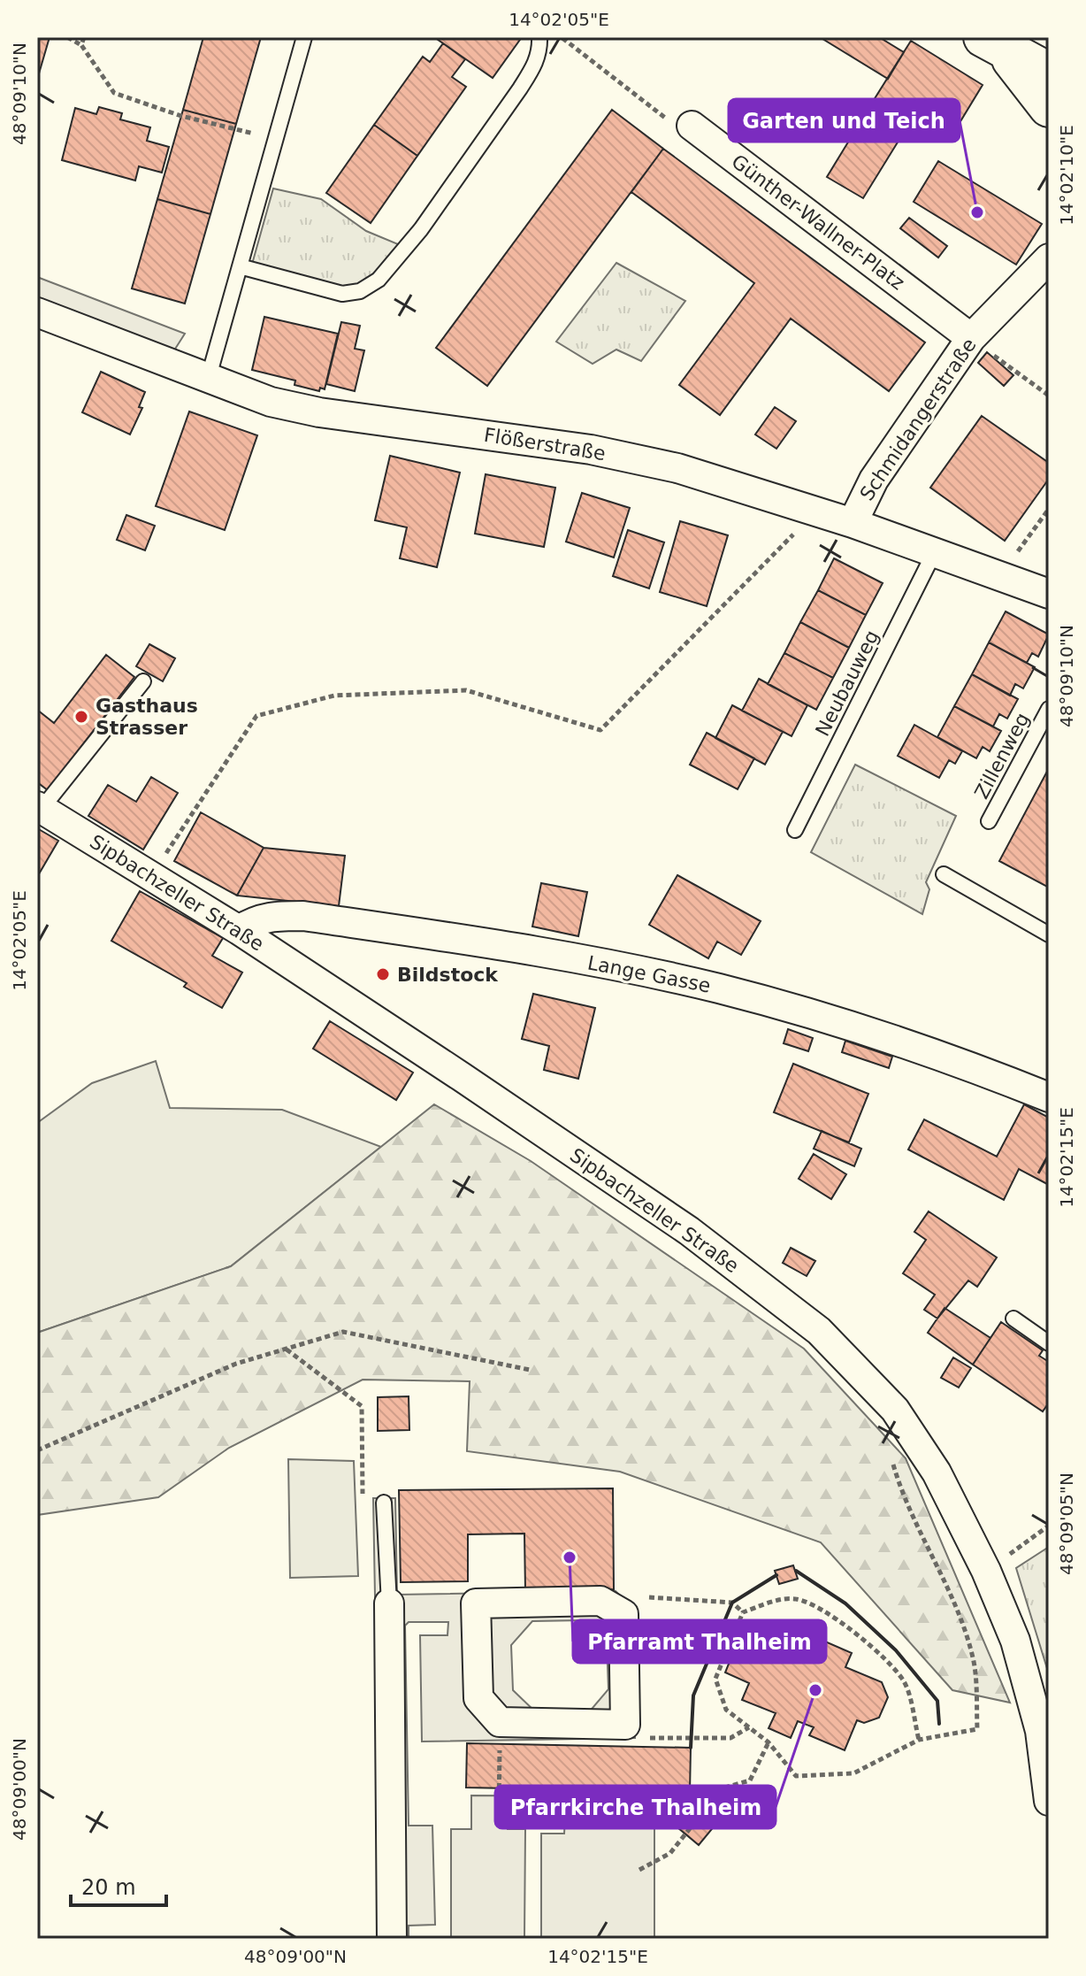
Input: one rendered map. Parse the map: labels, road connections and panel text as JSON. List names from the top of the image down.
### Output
{
  "streets": {
    "street": [
      "Günther-Wallner-Platz",
      "Schmidangerstraße",
      "Flößerstraße",
      "Sipbachzeller Straße",
      "Lange Gasse"
    ],
    "lane": ["Neubauweg", "Zillenweg"]
  },
  "crossings": [
    ["Günther-Wallner-Platz", "Schmidangerstraße"],
    ["Schmidangerstraße", "Flößerstraße"],
    ["Flößerstraße", "Neubauweg"],
    ["Sipbachzeller Straße", "Lange Gasse"]
  ],
  "places": [
    "Garten und Teich",
    "Gasthaus Strasser",
    "Bildstock",
    "Pfarramt Thalheim",
    "Pfarrkirche Thalheim"
  ],
  "scale_bar": "20 m",
  "coordinates": [
    "14°02'05\"E",
    "48°09'10\"N",
    "14°02'10\"E",
    "14°02'15\"E",
    "48°09'05\"N",
    "48°09'00\"N"
  ]
}
